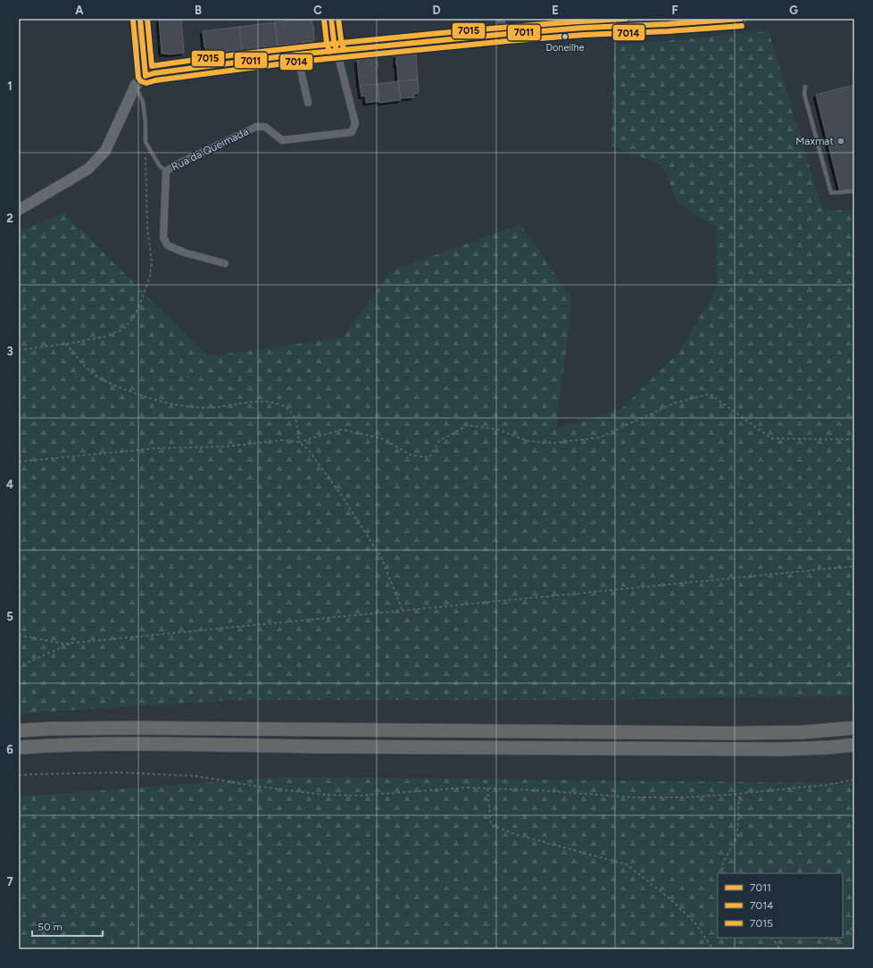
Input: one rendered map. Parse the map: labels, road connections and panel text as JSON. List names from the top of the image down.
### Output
{
  "streets": {
    "main road": ["Rua da Queimada"]
  },
  "places": ["Doneilhe", "Maxmat"],
  "lines": ["transit line 7011", "transit line 7015", "transit line 7014"],
  "legend": ["7011", "7014", "7015"],
  "scale_bar": "50 m",
  "grid": {
    "columns": [
      "A",
      "B",
      "C",
      "D",
      "E",
      "F",
      "G"
    ],
    "rows": [
      "1",
      "2",
      "3",
      "4",
      "5",
      "6",
      "7"
    ]
  }
}
